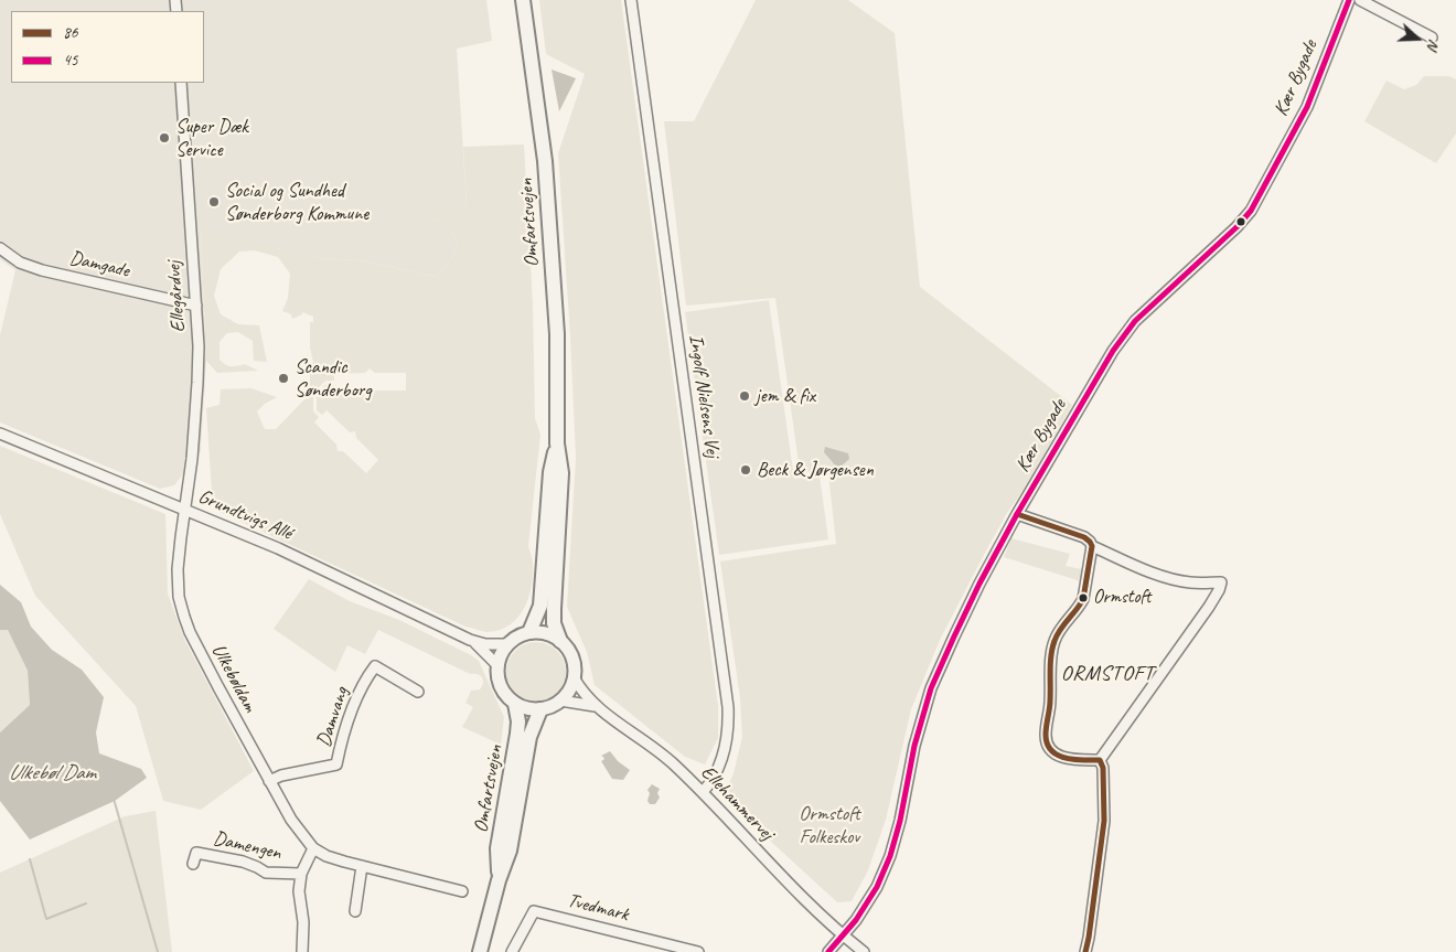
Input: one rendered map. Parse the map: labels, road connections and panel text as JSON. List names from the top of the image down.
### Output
{
  "streets": {
    "highway": ["Omfartsvejen"],
    "street": [
      "Kær Bygade",
      "Damgade",
      "Ellegårdvej",
      "Ingolf Nielsens Vej",
      "Grundtvigs Allé",
      "Ulkebøldam",
      "Damvang",
      "Ellehammervej",
      "Damengen",
      "Tvedmark"
    ]
  },
  "crossings": [
    ["Kær Bygade", "Ellehammervej"],
    ["Omfartsvejen", "Grundtvigs Allé"],
    ["Omfartsvejen", "Ellehammervej"],
    ["Damgade", "Ellegårdvej"],
    ["Ellegårdvej", "Grundtvigs Allé"],
    ["Ellegårdvej", "Ulkebøldam"],
    ["Ingolf Nielsens Vej", "Ellehammervej"],
    ["Grundtvigs Allé", "Ulkebøldam"],
    ["Grundtvigs Allé", "Ellehammervej"],
    ["Ulkebøldam", "Damvang"]
  ],
  "districts": ["ORMSTOFT"],
  "water": ["Ulkebøl Dam"],
  "parks": ["Ormstoft Folkeskov"],
  "places": [
    "Super Dæk Service",
    "Social og Sundhed Sønderborg Kommune",
    "Scandic Sønderborg",
    "jem & fix",
    "Beck & Jørgensen",
    "Ormstoft"
  ],
  "lines": ["transit line 45", "transit line 86"],
  "legend": ["86", "45"],
  "north": "right"
}
